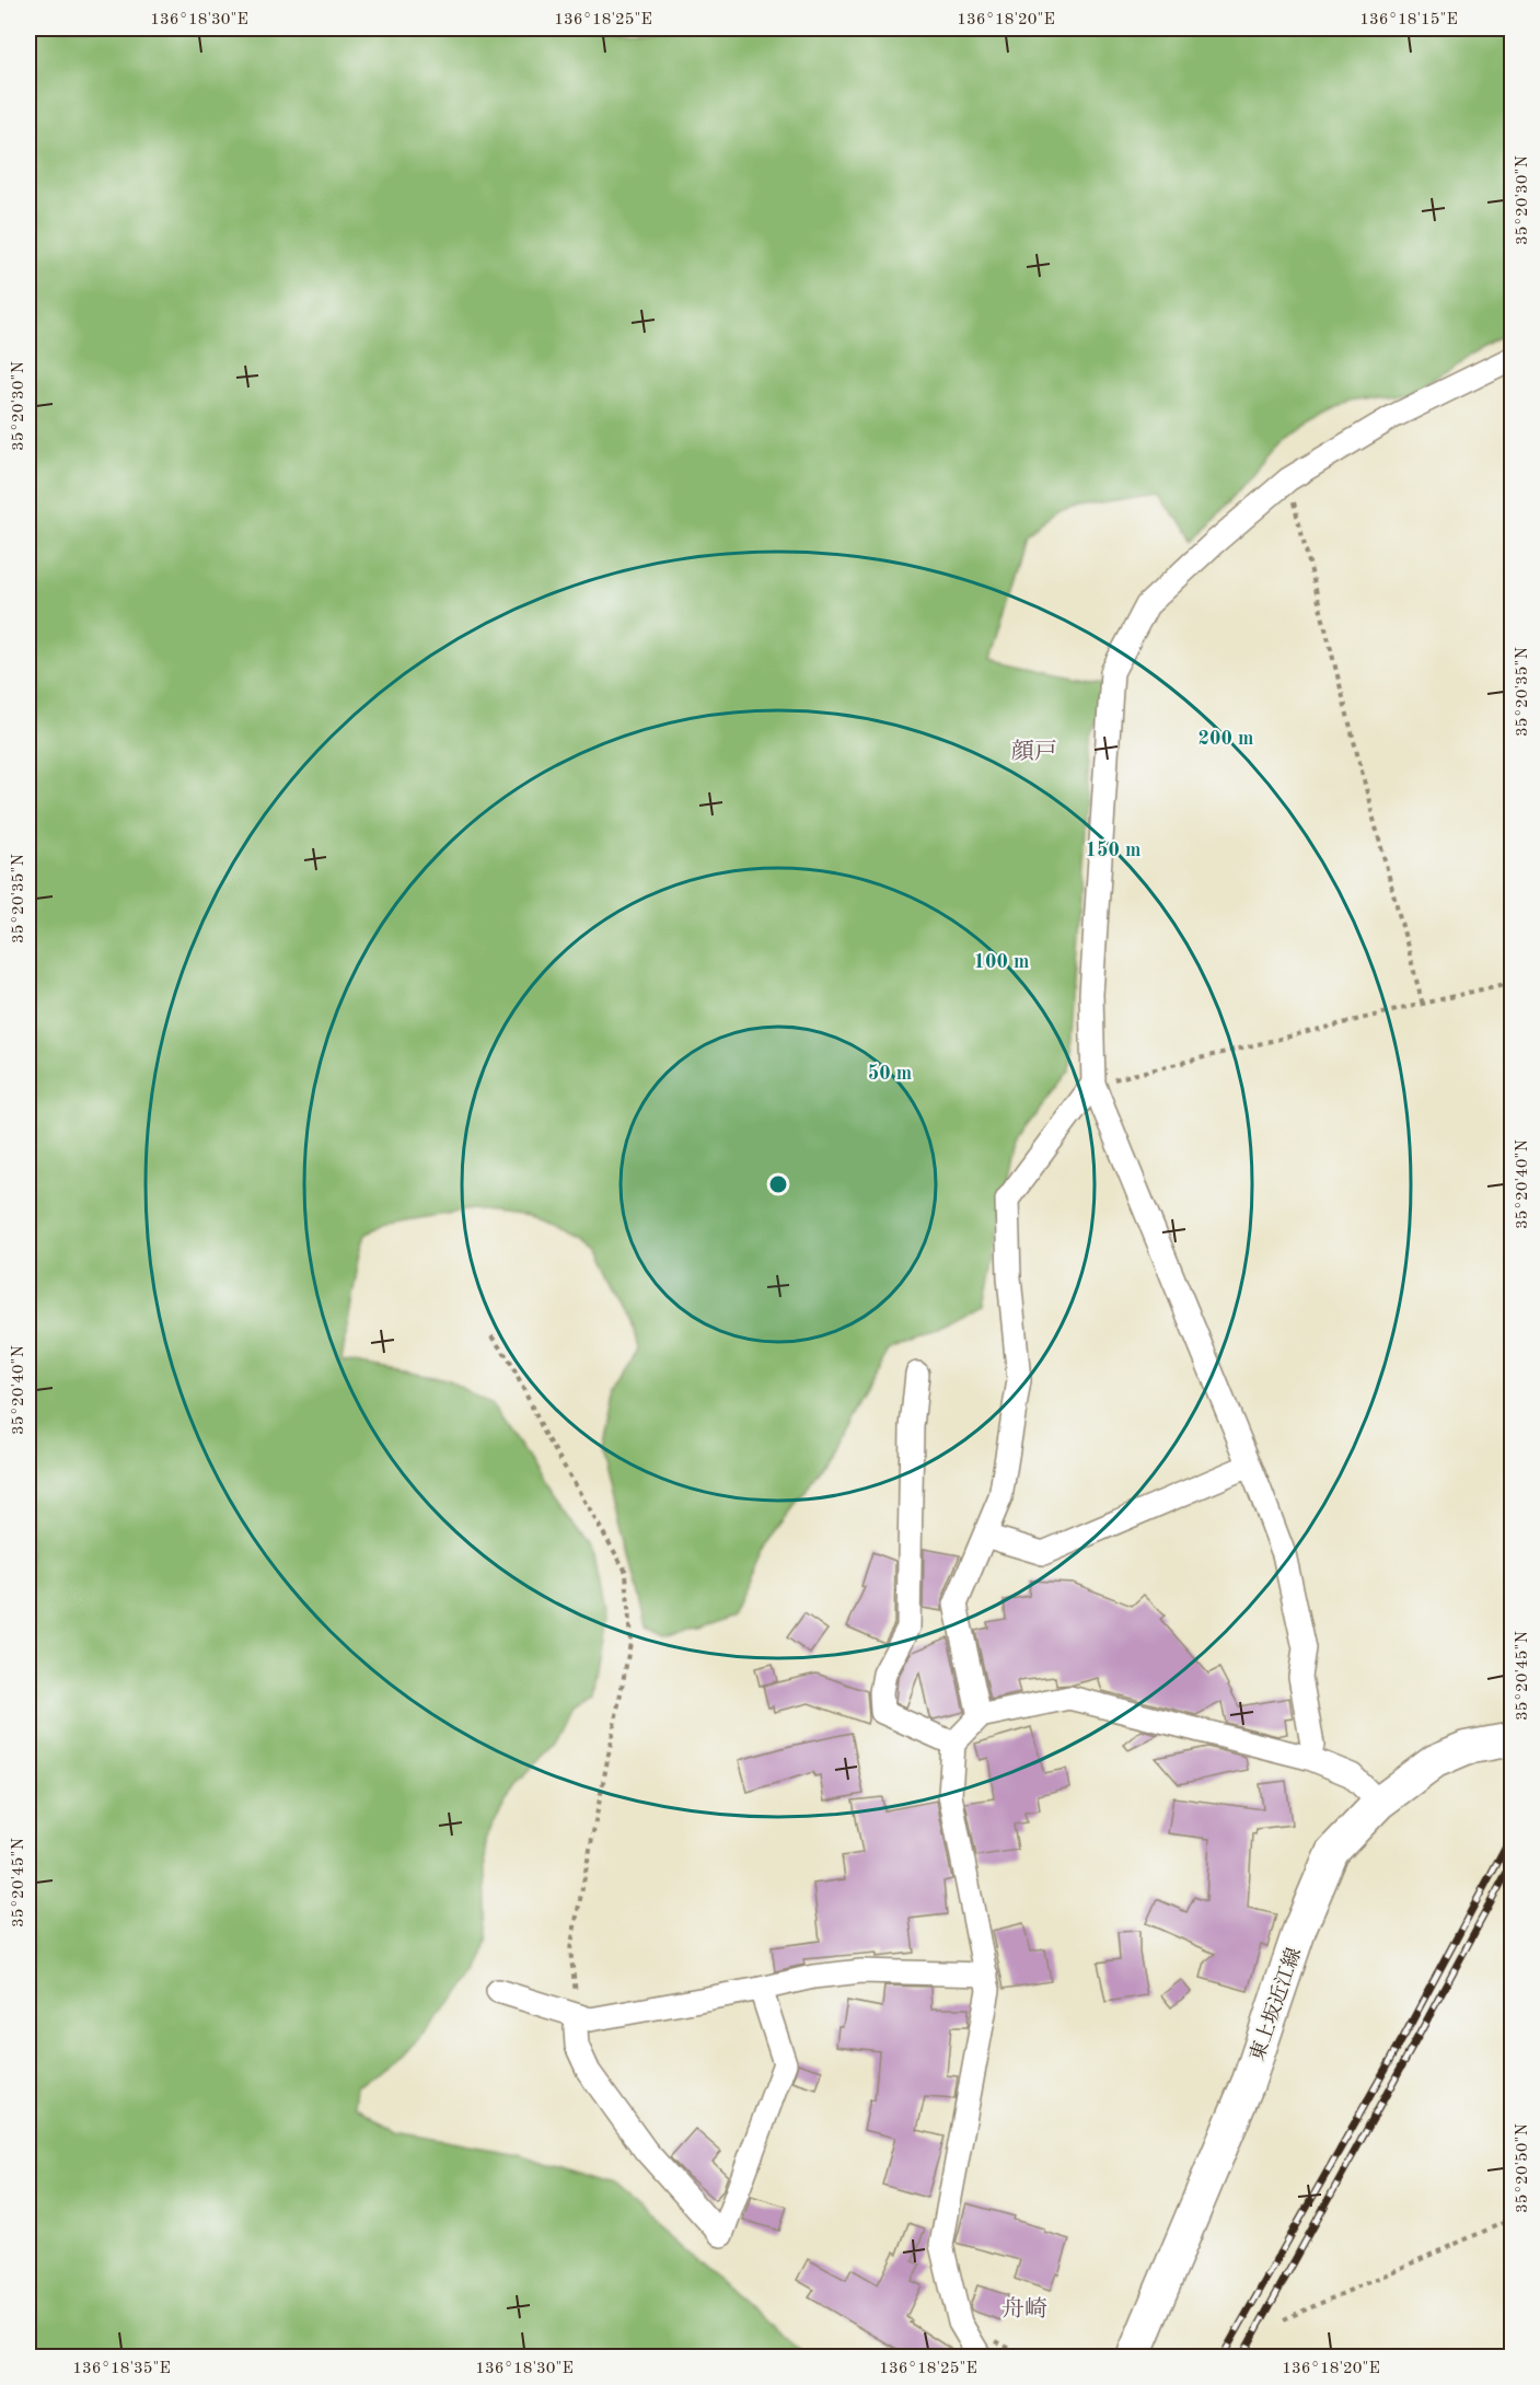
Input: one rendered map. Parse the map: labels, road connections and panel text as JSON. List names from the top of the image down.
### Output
{
  "streets": {
    "main road": ["東上坂近江線"]
  },
  "districts": ["顔戸", "舟崎"],
  "coordinates": [
    "136°18'30\"E",
    "136°18'25\"E",
    "136°18'20\"E",
    "136°18'15\"E",
    "35°20'30\"N",
    "35°20'35\"N",
    "35°20'40\"N",
    "35°20'45\"N",
    "35°20'50\"N",
    "136°18'35\"E"
  ],
  "rings": [
    "200 m",
    "150 m",
    "100 m",
    "50 m"
  ]
}
